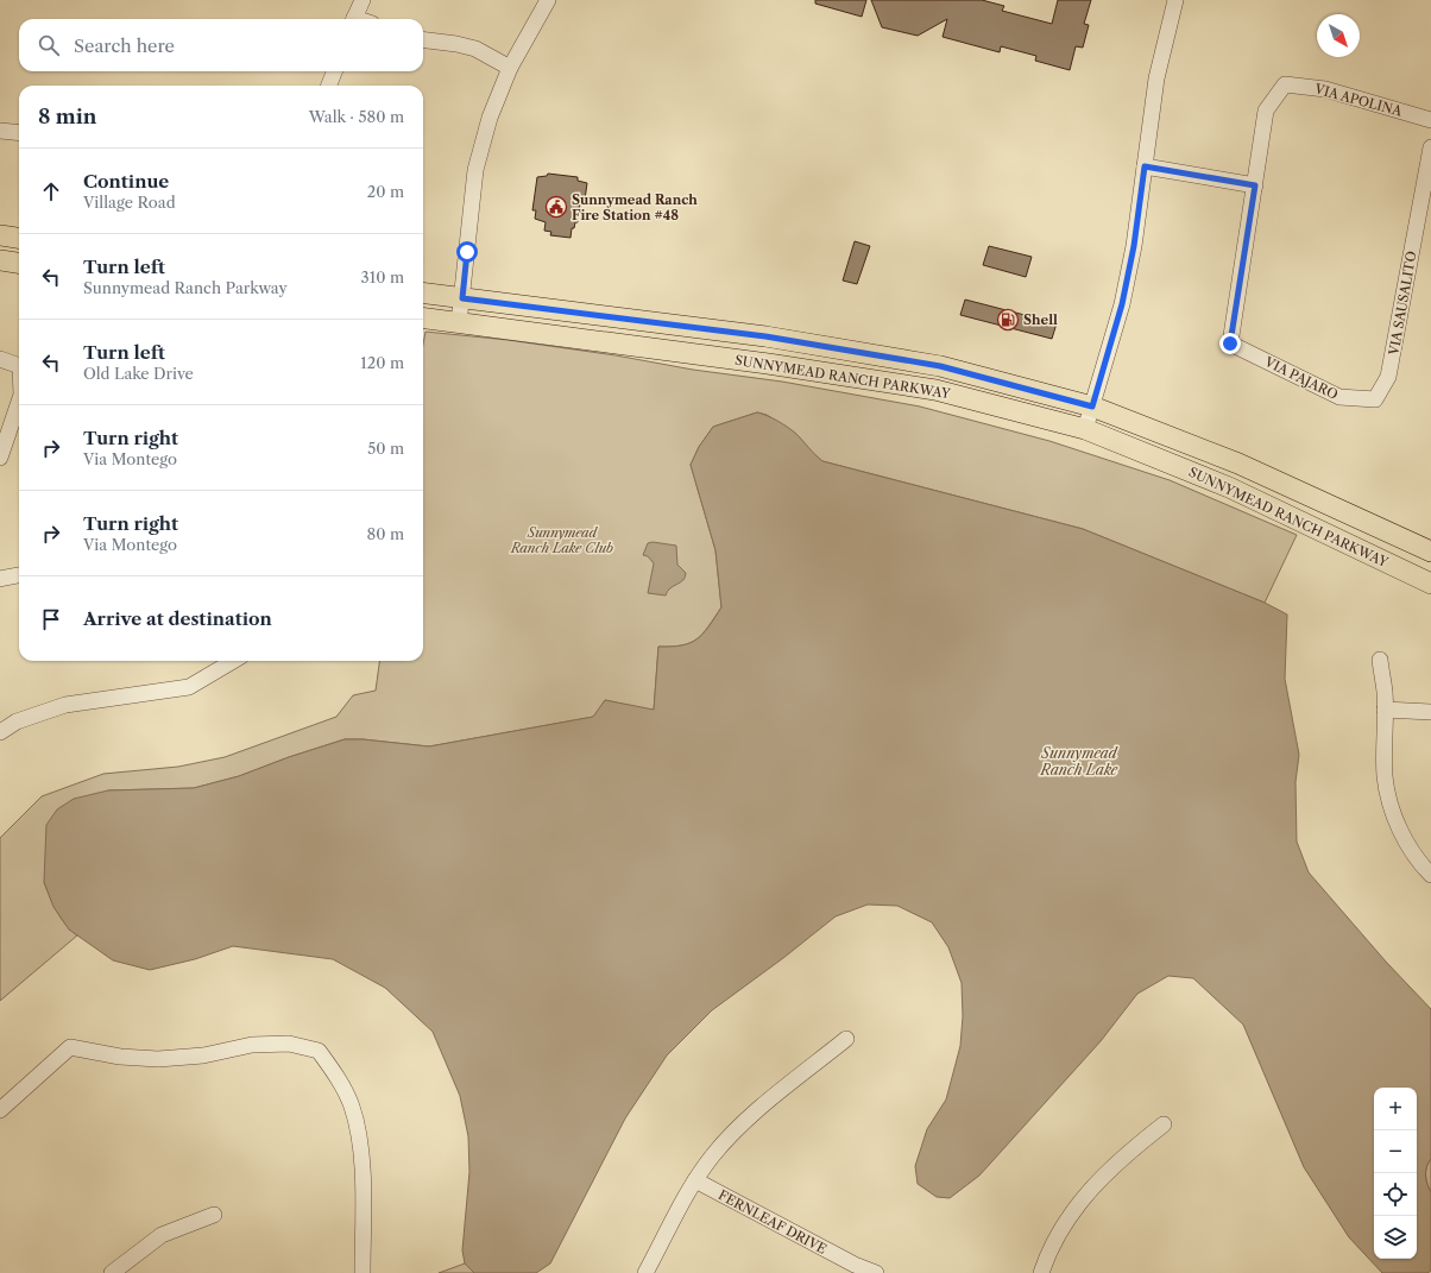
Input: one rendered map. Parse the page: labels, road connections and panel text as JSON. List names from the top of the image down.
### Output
{
  "streets": {
    "main road": ["SUNNYMEAD RANCH PARKWAY"],
    "street": [
      "VIA APOLINA",
      "VIA SAUSALITO",
      "VIA PAJARO",
      "FERNLEAF DRIVE"
    ]
  },
  "crossings": [
    ["VIA APOLINA", "VIA PAJARO"],
    ["VIA SAUSALITO", "VIA PAJARO"]
  ],
  "water": ["Sunnymead Ranch Lake"],
  "parks": ["Sunnymead Ranch Lake Club"],
  "places": {
    "public building": ["Sunnymead Ranch Fire Station #48"],
    "fuel station": ["Shell"]
  },
  "north": "bottom right",
  "page": {
    "search": "Search here",
    "heading": ["8 min", "Walk · 580 m"],
    "list": [
      ["Continue", "Village Road", "20 m"],
      ["Turn left", "Sunnymead Ranch Parkway", "310 m"],
      ["Turn left", "Old Lake Drive", "120 m"],
      ["Turn right", "Via Montego", "50 m"],
      ["Turn right", "Via Montego", "80 m"],
      "Arrive at destination"
    ],
    "map_buttons": ["+", "−"]
  }
}
